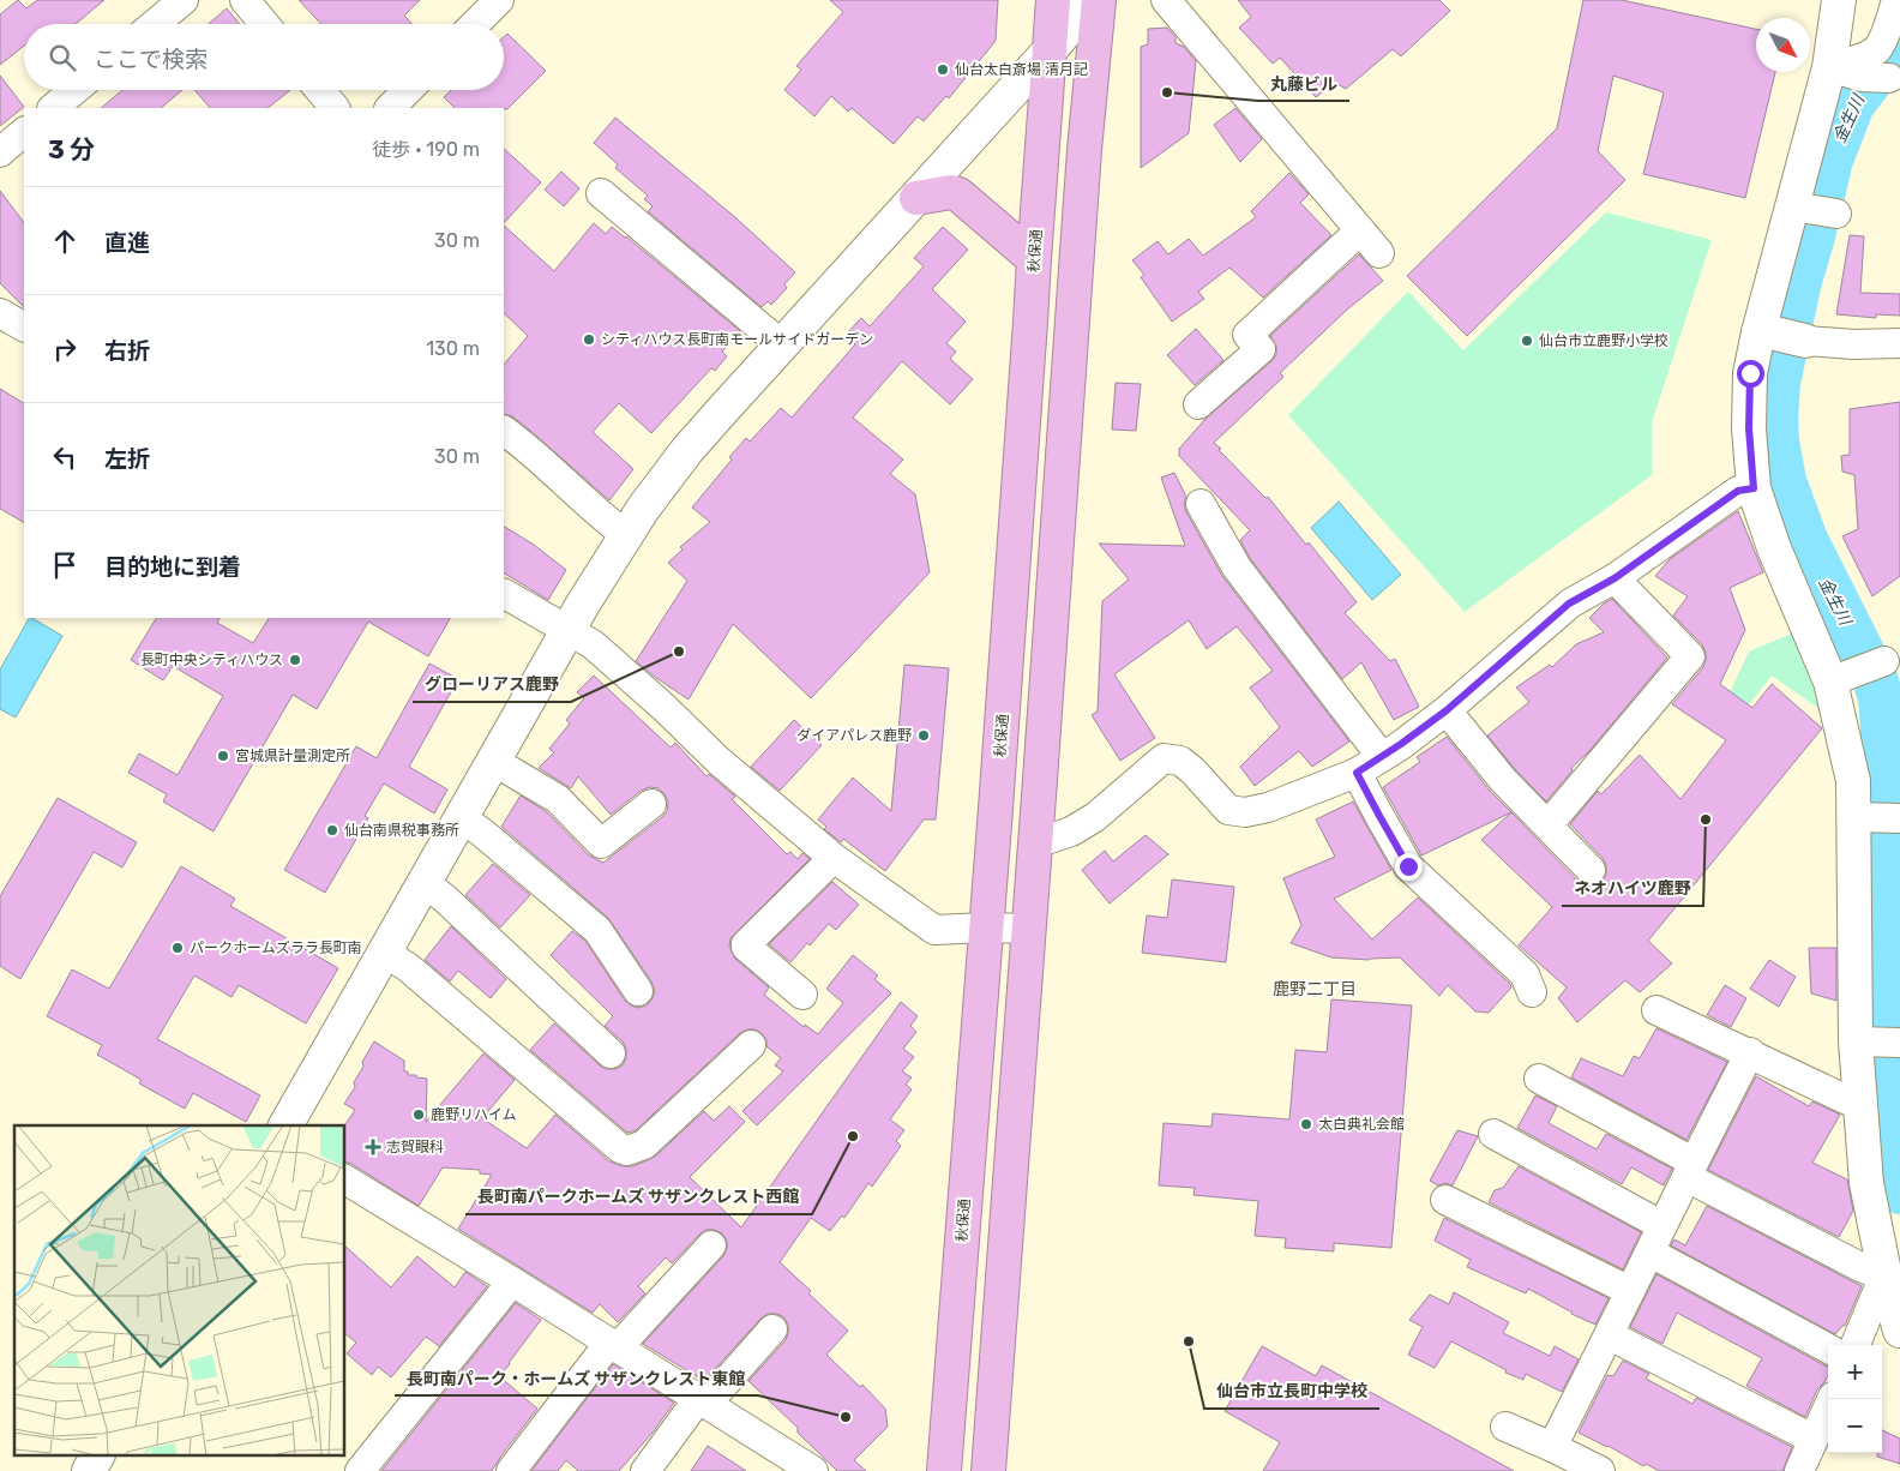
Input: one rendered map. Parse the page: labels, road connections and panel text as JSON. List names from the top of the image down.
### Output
{
  "streets": {
    "highway": ["秋保通"]
  },
  "districts": ["鹿野二丁目"],
  "water": ["金生川"],
  "places": {
    "other": [
      "仙台太白斎場 清月記",
      "丸藤ビル",
      "シティハウス長町南モールサイドガーデン",
      "仙台市立鹿野小学校",
      "グローリアス鹿野",
      "長町中央シティハウス",
      "ダイアパレス鹿野",
      "宮城県計量測定所",
      "ネオハイツ鹿野",
      "仙台南県税事務所",
      "パークホームズララ長町南",
      "鹿野リハイム",
      "太白典礼会館",
      "長町南パークホームズ サザンクレスト西館",
      "仙台市立長町中学校",
      "長町南パーク・ホームズ サザンクレスト東館"
    ],
    "health": ["志賀眼科"]
  },
  "north": "bottom right",
  "page": {
    "search": "ここで検索",
    "heading": ["3 分", "徒歩 · 190 m"],
    "list": [
      ["直進", "30 m"],
      ["右折", "130 m"],
      ["左折", "30 m"],
      "目的地に到着"
    ],
    "map_buttons": ["+", "−"]
  }
}
